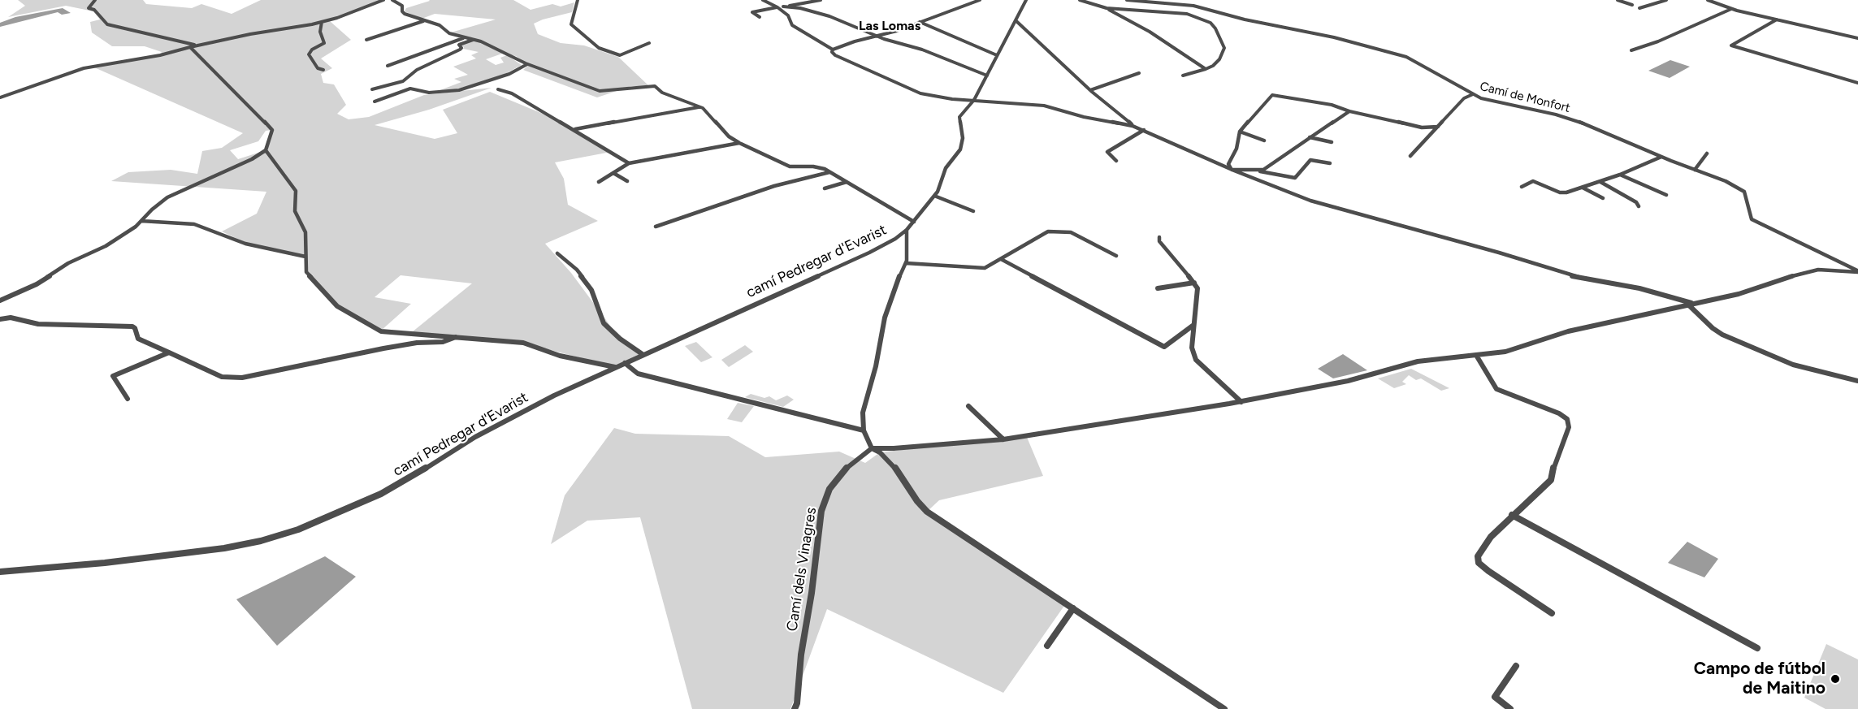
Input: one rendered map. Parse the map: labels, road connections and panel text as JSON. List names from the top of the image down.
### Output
{
  "streets": {
    "street": ["Camí de Monfort", "camí Pedregar d'Evarist", "Camí dels Vinagres"]
  },
  "districts": ["Las Lomas"],
  "places": ["Campo de fútbol de Maitino"]
}
